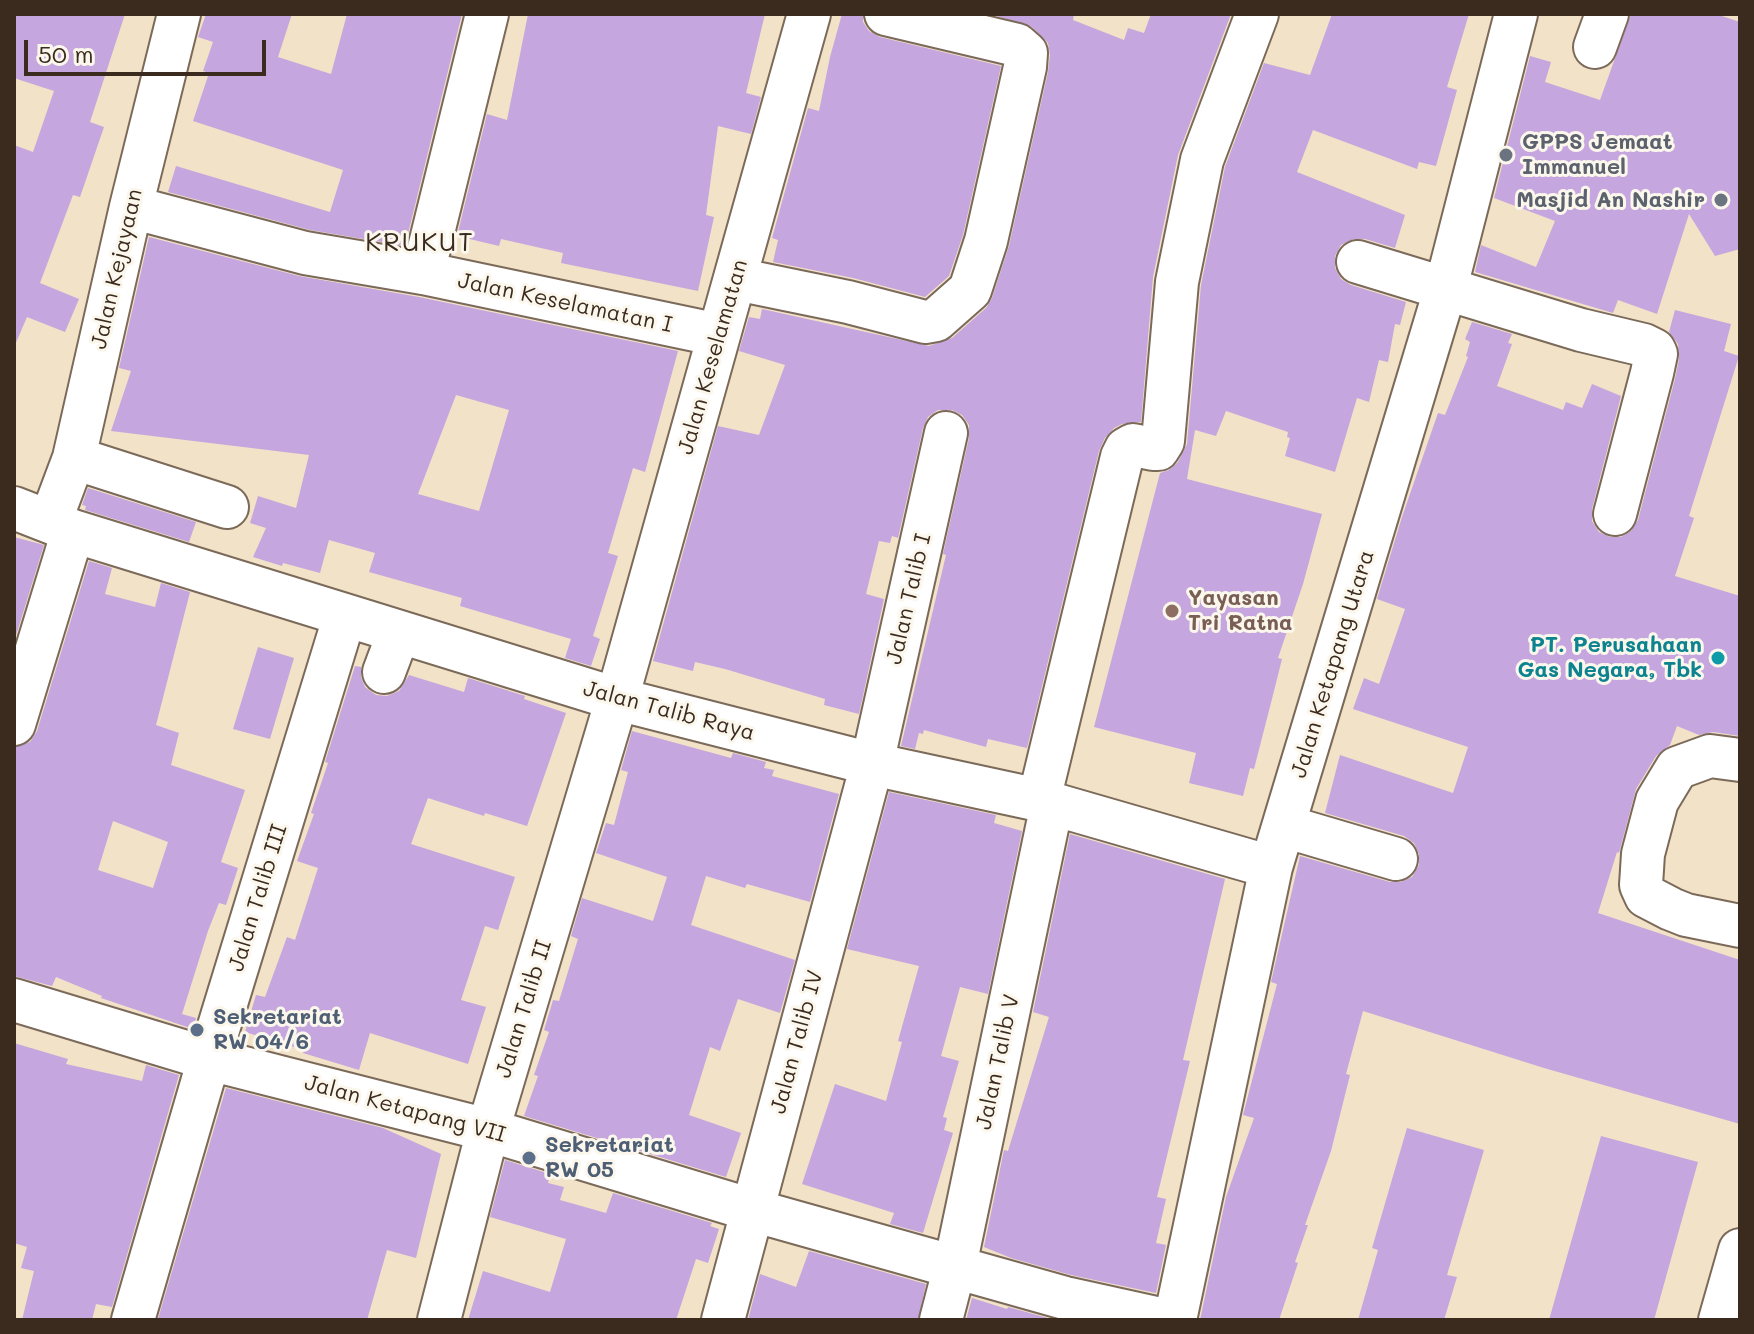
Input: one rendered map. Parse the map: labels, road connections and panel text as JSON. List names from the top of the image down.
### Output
{
  "streets": {
    "street": [
      "Jalan Kejayaan",
      "Jalan Keselamatan I",
      "Jalan Keselamatan",
      "Jalan Talib I",
      "Jalan Ketapang Utara",
      "Jalan Talib Raya",
      "Jalan Talib III",
      "Jalan Talib II",
      "Jalan Talib IV",
      "Jalan Talib V",
      "Jalan Ketapang VII"
    ]
  },
  "crossings": [
    ["Jalan Kejayaan", "Jalan Keselamatan I"],
    ["Jalan Kejayaan", "Jalan Talib Raya"],
    ["Jalan Keselamatan I", "Jalan Keselamatan"],
    ["Jalan Keselamatan", "Jalan Talib Raya"],
    ["Jalan Keselamatan", "Jalan Talib II"],
    ["Jalan Talib I", "Jalan Talib Raya"],
    ["Jalan Talib I", "Jalan Talib IV"],
    ["Jalan Ketapang Utara", "Jalan Talib Raya"],
    ["Jalan Talib Raya", "Jalan Talib III"],
    ["Jalan Talib Raya", "Jalan Talib II"],
    ["Jalan Talib Raya", "Jalan Talib IV"],
    ["Jalan Talib Raya", "Jalan Talib V"],
    ["Jalan Talib III", "Jalan Ketapang VII"],
    ["Jalan Talib II", "Jalan Ketapang VII"],
    ["Jalan Talib IV", "Jalan Ketapang VII"],
    ["Jalan Talib V", "Jalan Ketapang VII"]
  ],
  "districts": ["KRUKUT"],
  "places": [
    "GPPS Jemaat Immanuel",
    "Masjid An Nashir",
    "Yayasan Tri Ratna",
    "PT. Perusahaan Gas Negara, Tbk",
    "Sekretariat RW 04/6",
    "Sekretariat RW 05"
  ],
  "scale_bar": "50 m"
}
